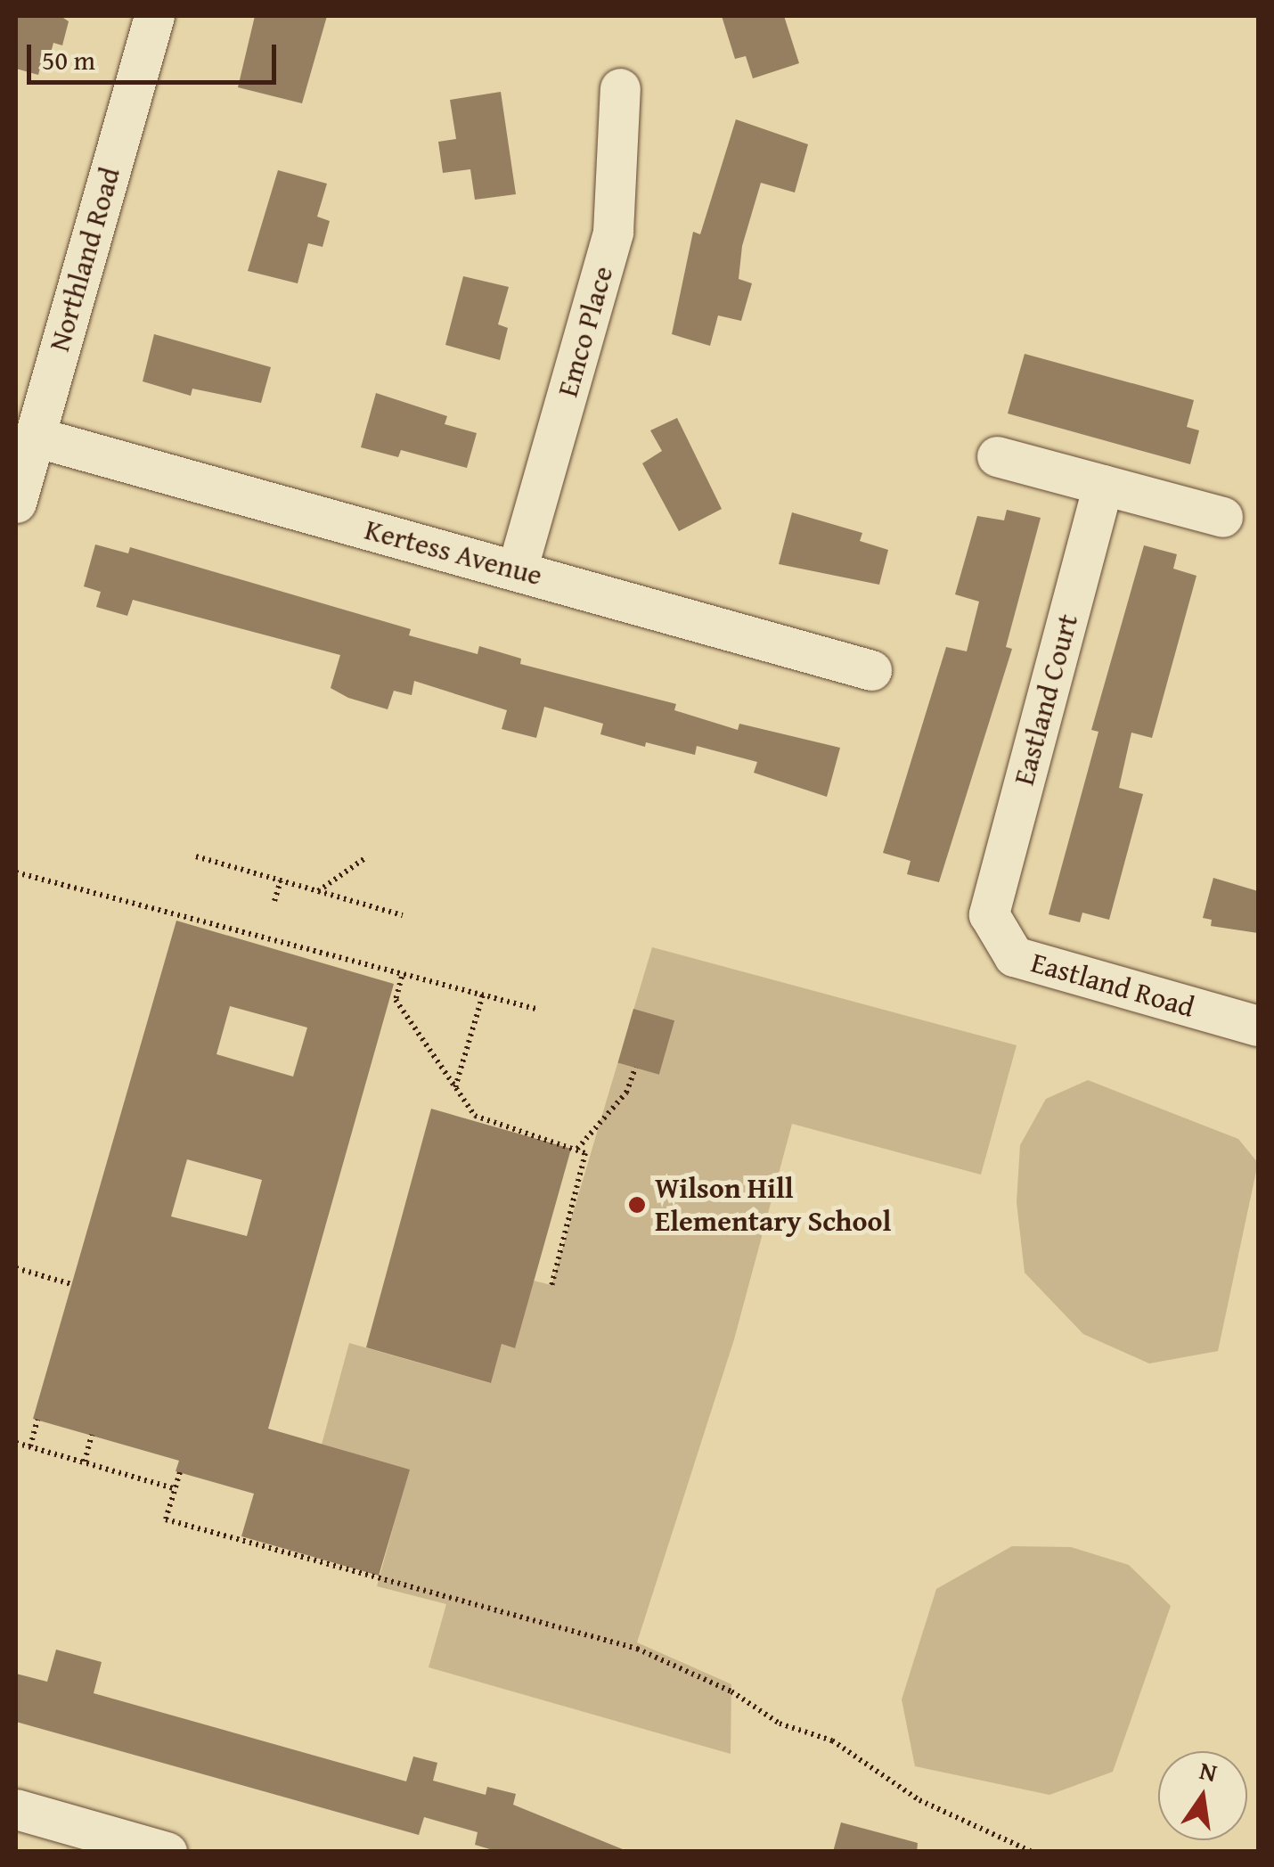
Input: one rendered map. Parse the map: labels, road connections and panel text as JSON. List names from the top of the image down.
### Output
{
  "streets": {
    "street": [
      "Northland Road",
      "Emco Place",
      "Kertess Avenue",
      "Eastland Court",
      "Eastland Road"
    ]
  },
  "crossings": [
    ["Northland Road", "Kertess Avenue"],
    ["Emco Place", "Kertess Avenue"],
    ["Eastland Court", "Eastland Road"]
  ],
  "places": ["Wilson Hill Elementary School"],
  "scale_bar": "50 m",
  "north": "top"
}
